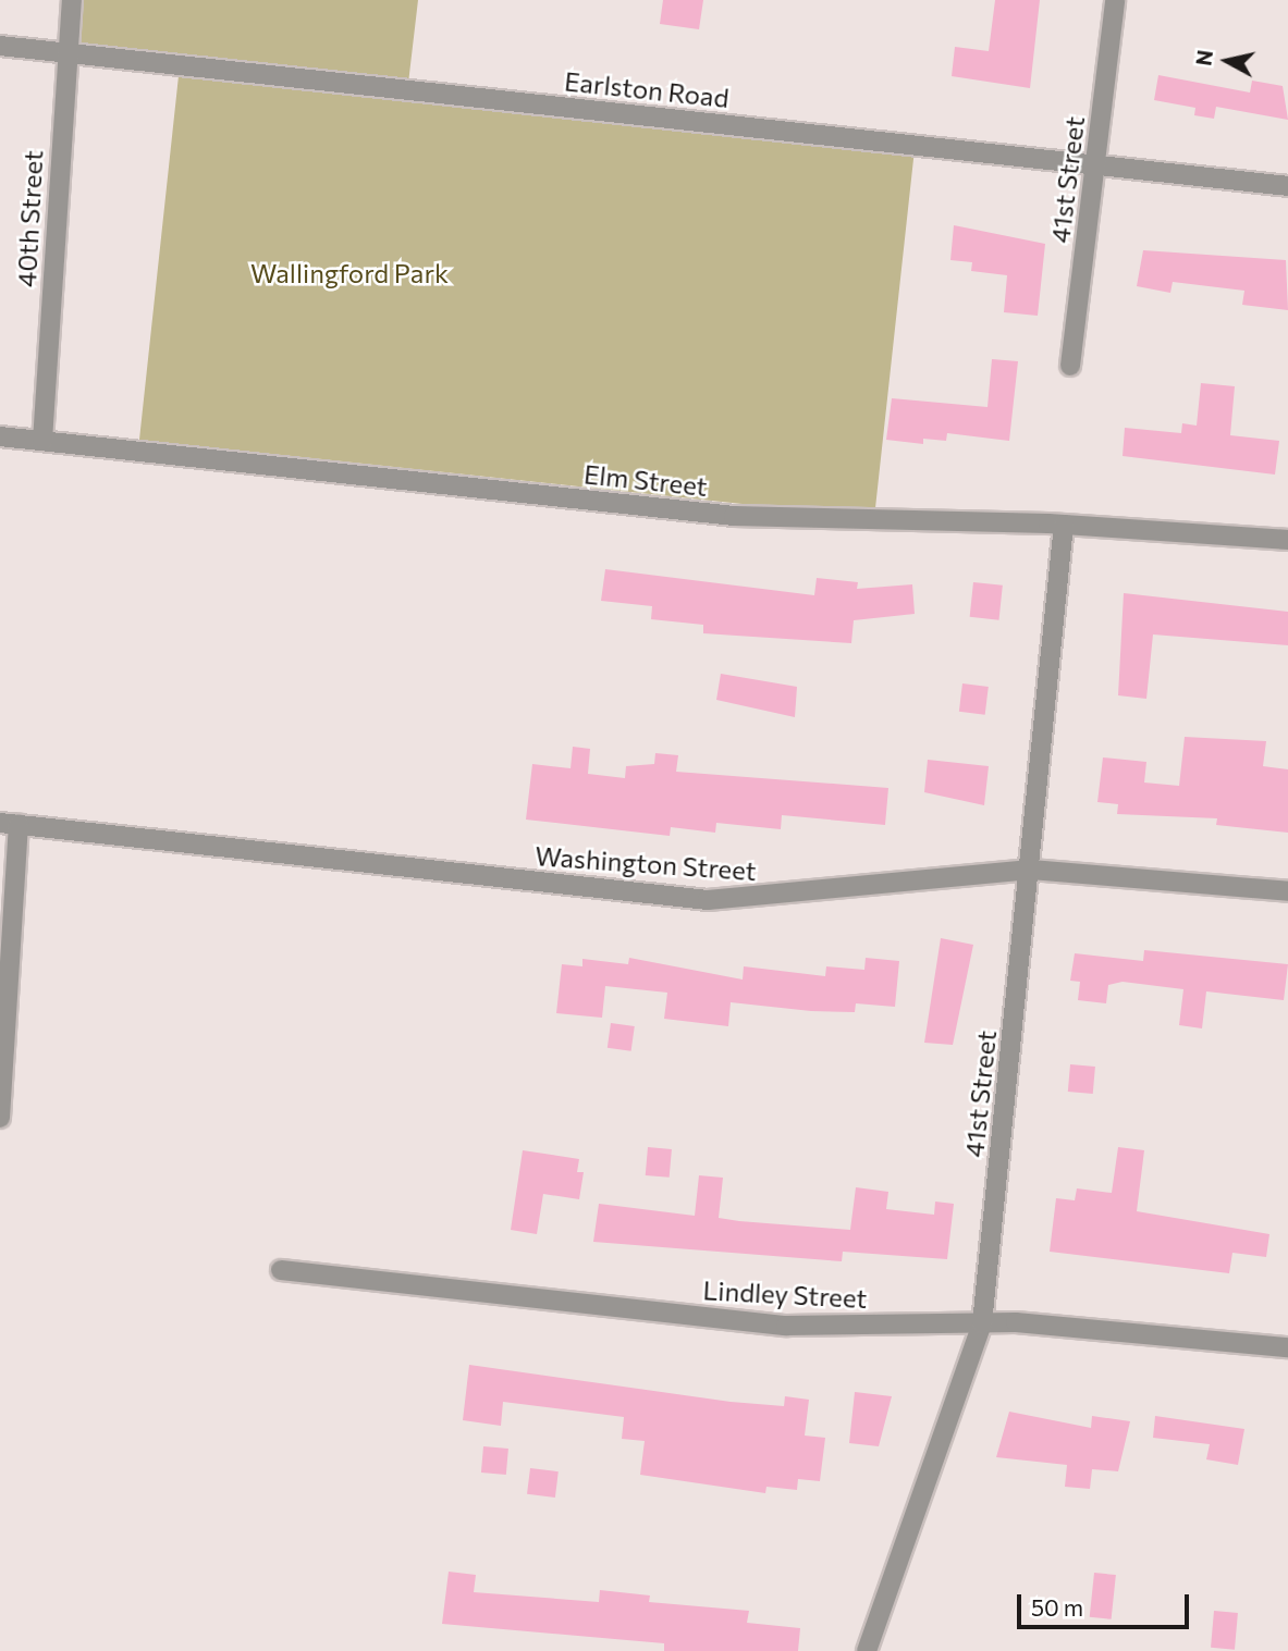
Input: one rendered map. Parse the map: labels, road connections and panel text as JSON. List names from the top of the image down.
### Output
{
  "streets": {
    "street": [
      "Earlston Road",
      "41st Street",
      "40th Street",
      "Elm Street",
      "Washington Street",
      "Lindley Street"
    ]
  },
  "crossings": [
    ["Earlston Road", "41st Street"],
    ["Earlston Road", "40th Street"],
    ["41st Street", "Elm Street"],
    ["41st Street", "Washington Street"],
    ["41st Street", "Lindley Street"],
    ["40th Street", "Elm Street"]
  ],
  "parks": ["Wallingford Park"],
  "scale_bar": "50 m",
  "north": "left"
}
